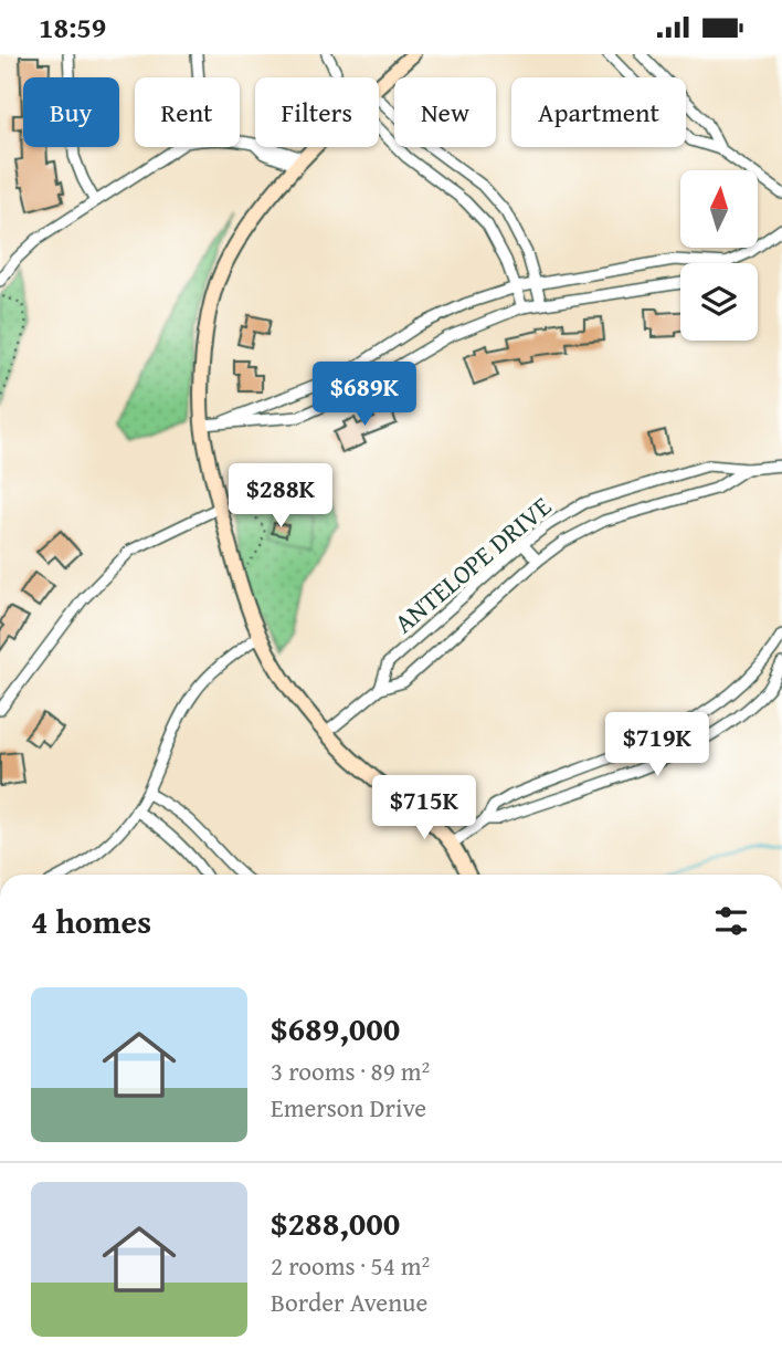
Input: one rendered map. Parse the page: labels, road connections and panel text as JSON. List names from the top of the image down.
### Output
{
  "streets": {
    "street": ["ANTELOPE DRIVE"]
  },
  "north": "top",
  "page": {
    "status": "18:59",
    "chip": [
      "Buy",
      "Rent",
      "Filters",
      "New",
      "Apartment"
    ],
    "price": [
      "$689K",
      "$288K",
      "$719K",
      "$715K"
    ],
    "heading": "4 homes",
    "list": [
      {
        "name": "$689,000",
        "note": "3 rooms · 89 m² · Emerson Drive"
      },
      {
        "name": "$288,000",
        "note": "2 rooms · 54 m² · Border Avenue"
      }
    ]
  }
}
